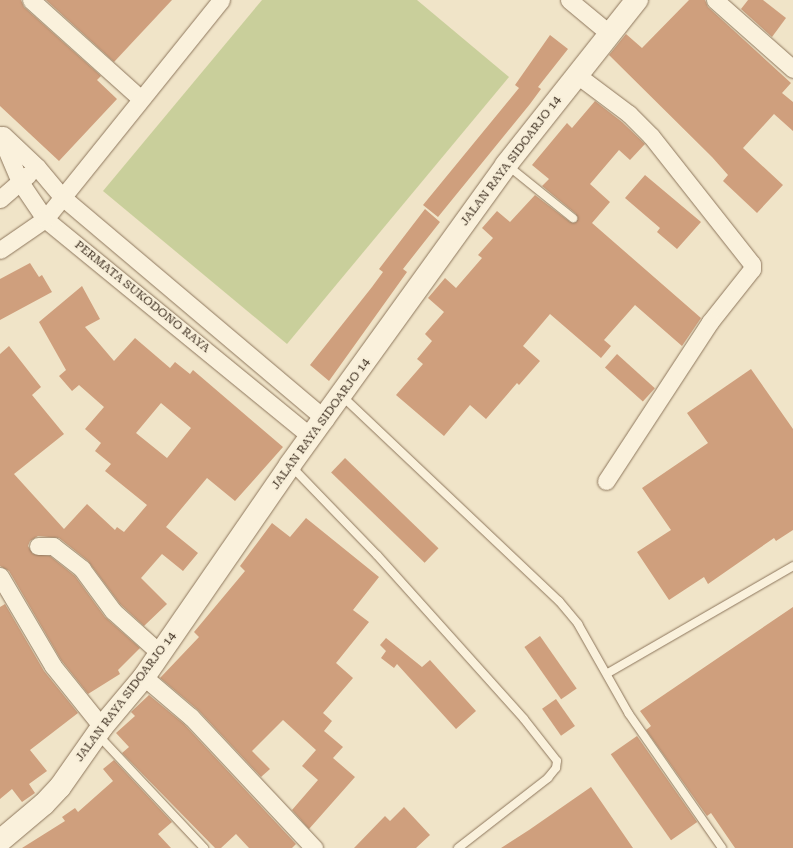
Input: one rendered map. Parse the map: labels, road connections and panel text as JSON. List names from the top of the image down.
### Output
{
  "streets": {
    "main road": ["JALAN RAYA SIDOARJO 14"],
    "street": ["PERMATA SUKODONO RAYA"]
  },
  "crossings": [
    ["JALAN RAYA SIDOARJO 14", "PERMATA SUKODONO RAYA"]
  ]
}
